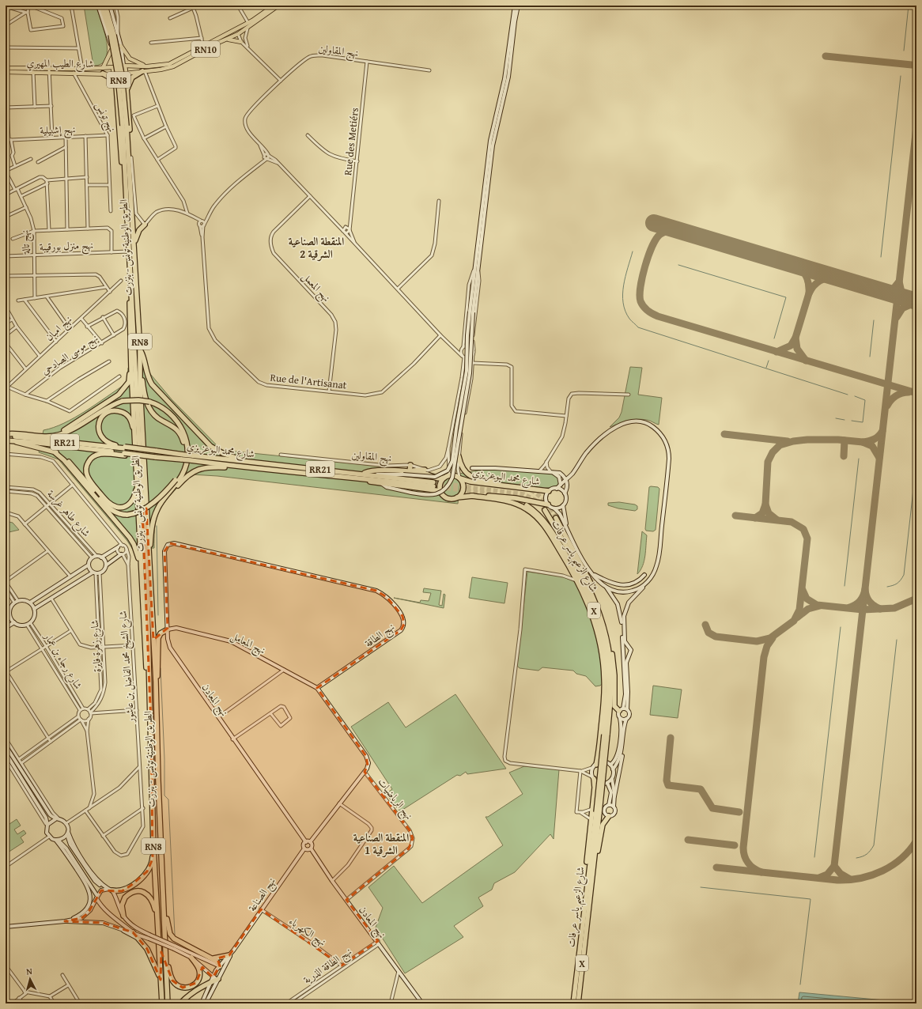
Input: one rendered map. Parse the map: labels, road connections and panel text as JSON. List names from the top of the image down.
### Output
{
  "streets": {
    "highway": [
      "RN8",
      "الطريق الوطنية تونس - بنزرت",
      "RR21",
      "شارع محمد البوعزيزي",
      "شارع الزعيم ياسر عرفات",
      "X"
    ],
    "main road": ["RN10", "شارع الطيب المهيري"],
    "street": [
      "نهج المقاولين",
      "نهج تونس",
      "نهج إشبيلية",
      "Rue des Metiérs",
      "نهج تالة",
      "نهج منزل بورقيبة",
      "نهج المعمل",
      "نهج امبان",
      "نهج موسى الصادحي",
      "Rue de l'Artisanat",
      "شارع طاهر غرسة",
      "نهج الطاقة",
      "نهج المعامل",
      "شارع زهرة فايزة",
      "شارع رجاء بن عمار",
      "شارع الشيخ محمد الفاضل بن عاشور",
      "نهج المعادن",
      "نهج الرياضيات",
      "نهج الصناعة",
      "نهج الكهرباء",
      "نهج الطاقة الذرية"
    ]
  },
  "crossings": [
    ["RN10", "شارع الطيب المهيري"],
    ["نهج المقاولين", "Rue des Metiérs"],
    ["نهج المقاولين", "نهج المعمل"],
    ["نهج المقاولين", "Rue de l'Artisanat"],
    ["شارع الطيب المهيري", "نهج تونس"],
    ["RN8", "الطريق الوطنية تونس - بنزرت"],
    ["نهج تونس", "نهج إشبيلية"],
    ["نهج تالة", "نهج منزل بورقيبة"],
    ["نهج منزل بورقيبة", "الطريق الوطنية تونس - بنزرت"],
    ["نهج المعمل", "Rue de l'Artisanat"],
    ["شارع طاهر غرسة", "شارع زهرة فايزة"],
    ["نهج الطاقة", "نهج المعامل"],
    ["نهج الطاقة", "نهج المعادن"],
    ["نهج المعامل", "نهج المعادن"],
    ["شارع زهرة فايزة", "شارع رجاء بن عمار"],
    ["نهج المعادن", "نهج الرياضيات"],
    ["نهج المعادن", "نهج الصناعة"],
    ["نهج المعادن", "نهج الطاقة الذرية"],
    ["نهج الصناعة", "نهج الكهرباء"],
    ["نهج الكهرباء", "نهج الطاقة الذرية"]
  ],
  "districts": ["المنقطة الصناعية الشرقية 2", "المنقطة الصناعية الشرقية 1"],
  "north": "top"
}
